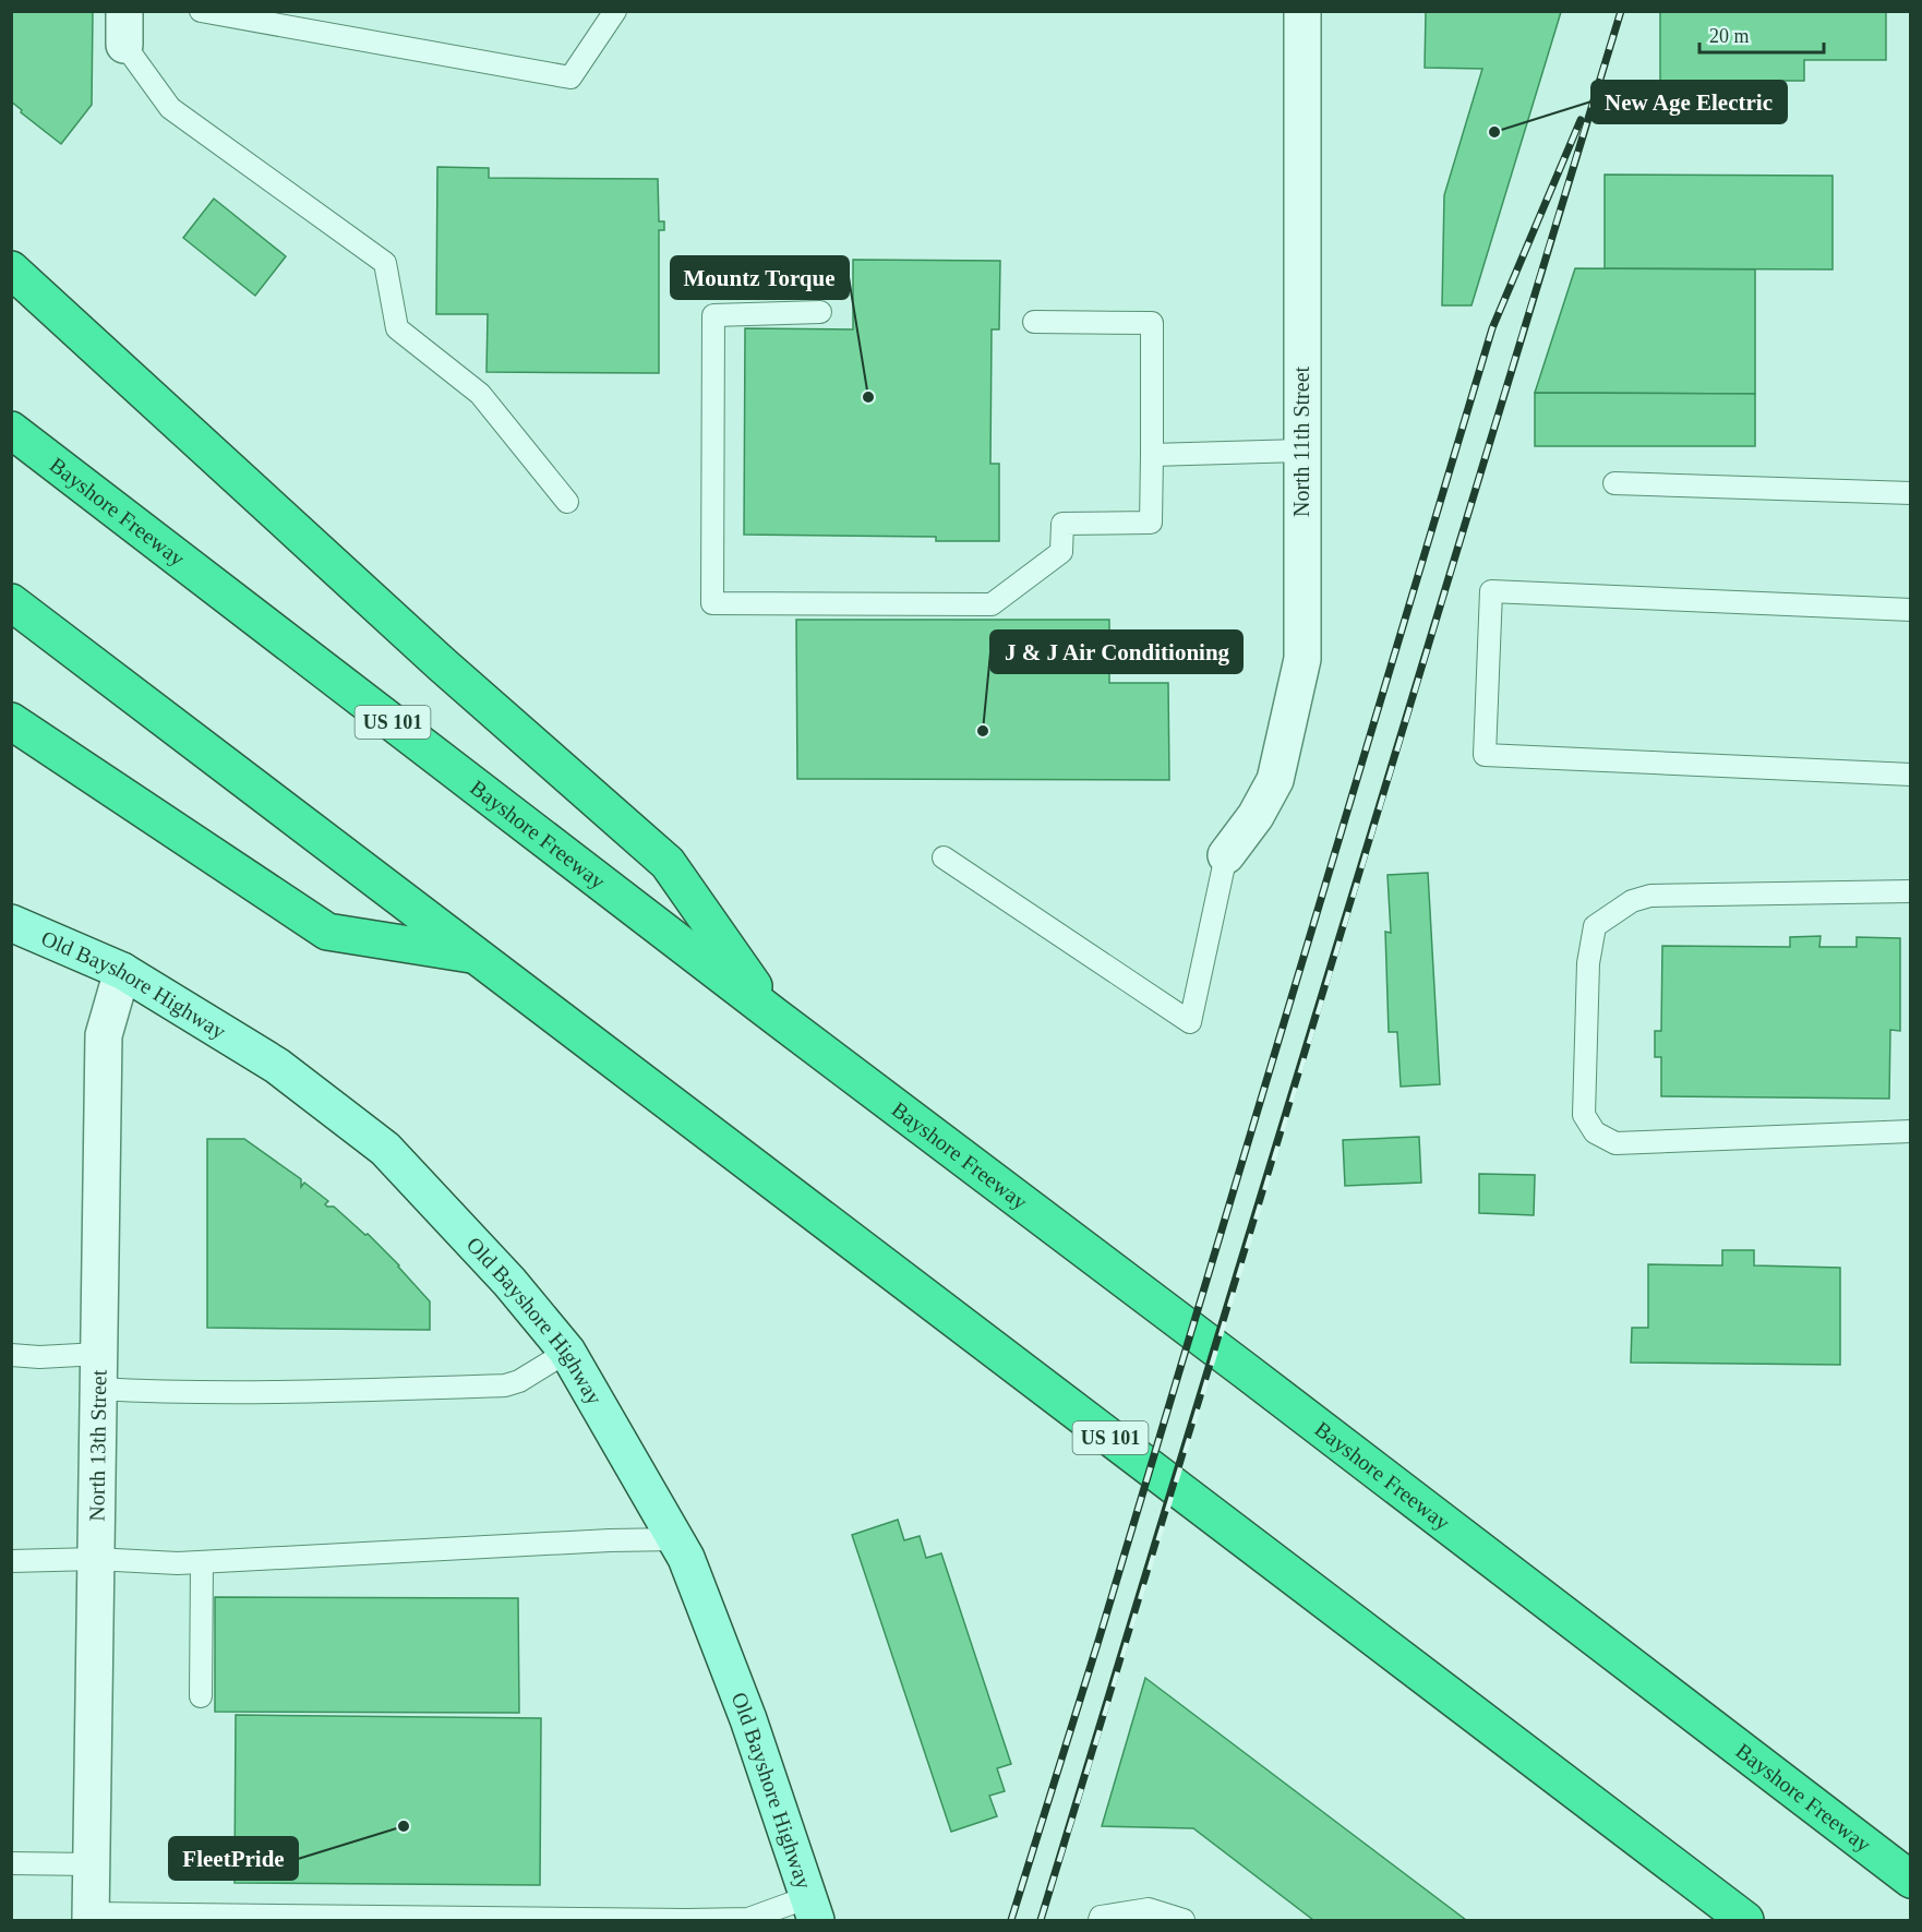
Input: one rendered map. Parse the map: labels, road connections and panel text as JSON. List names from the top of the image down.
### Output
{
  "streets": {
    "highway": ["Bayshore Freeway", "US 101"],
    "main road": ["Old Bayshore Highway"],
    "street": ["North 11th Street", "North 13th Street"]
  },
  "crossings": [
    ["Old Bayshore Highway", "North 13th Street"]
  ],
  "places": [
    "New Age Electric",
    "Mountz Torque",
    "J & J Air Conditioning",
    "FleetPride"
  ],
  "scale_bar": "20 m"
}
